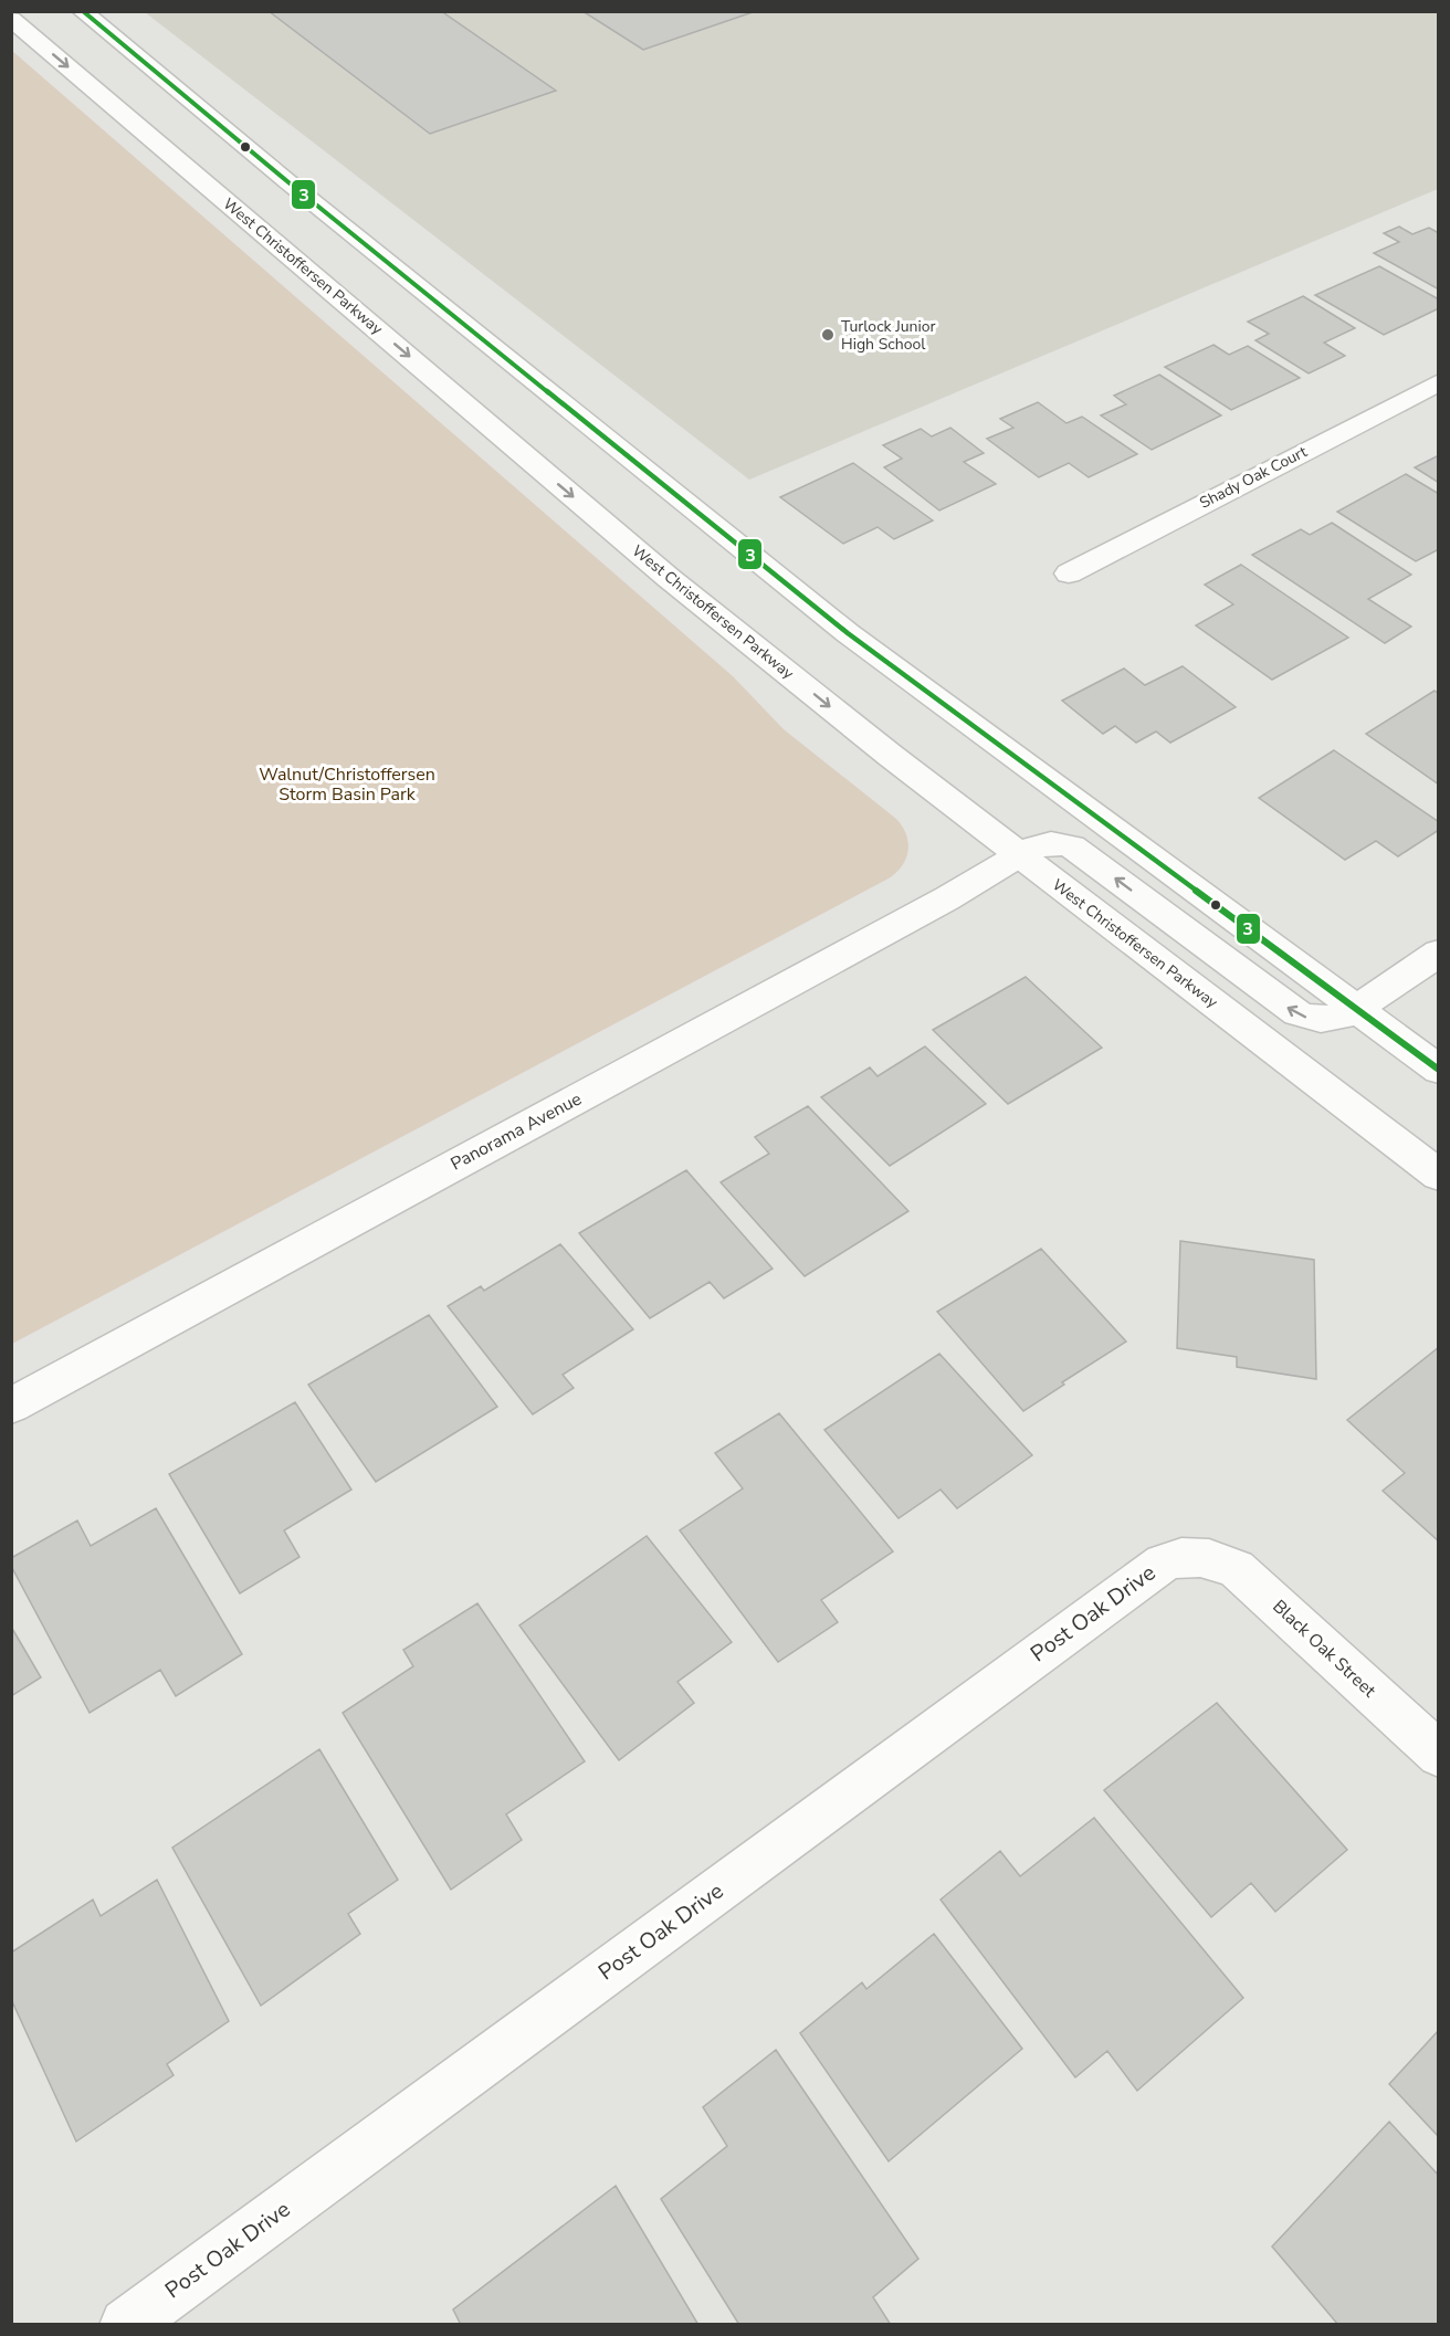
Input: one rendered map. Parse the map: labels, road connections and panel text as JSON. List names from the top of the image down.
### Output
{
  "streets": {
    "street": [
      "West Christoffersen Parkway",
      "Shady Oak Court",
      "Panorama Avenue",
      "Post Oak Drive",
      "Black Oak Street"
    ]
  },
  "crossings": [
    ["West Christoffersen Parkway", "Panorama Avenue"],
    ["Post Oak Drive", "Black Oak Street"]
  ],
  "parks": ["Walnut/Christoffersen Storm Basin Park"],
  "places": ["Turlock Junior High School"],
  "lines": ["transit line 3"]
}
